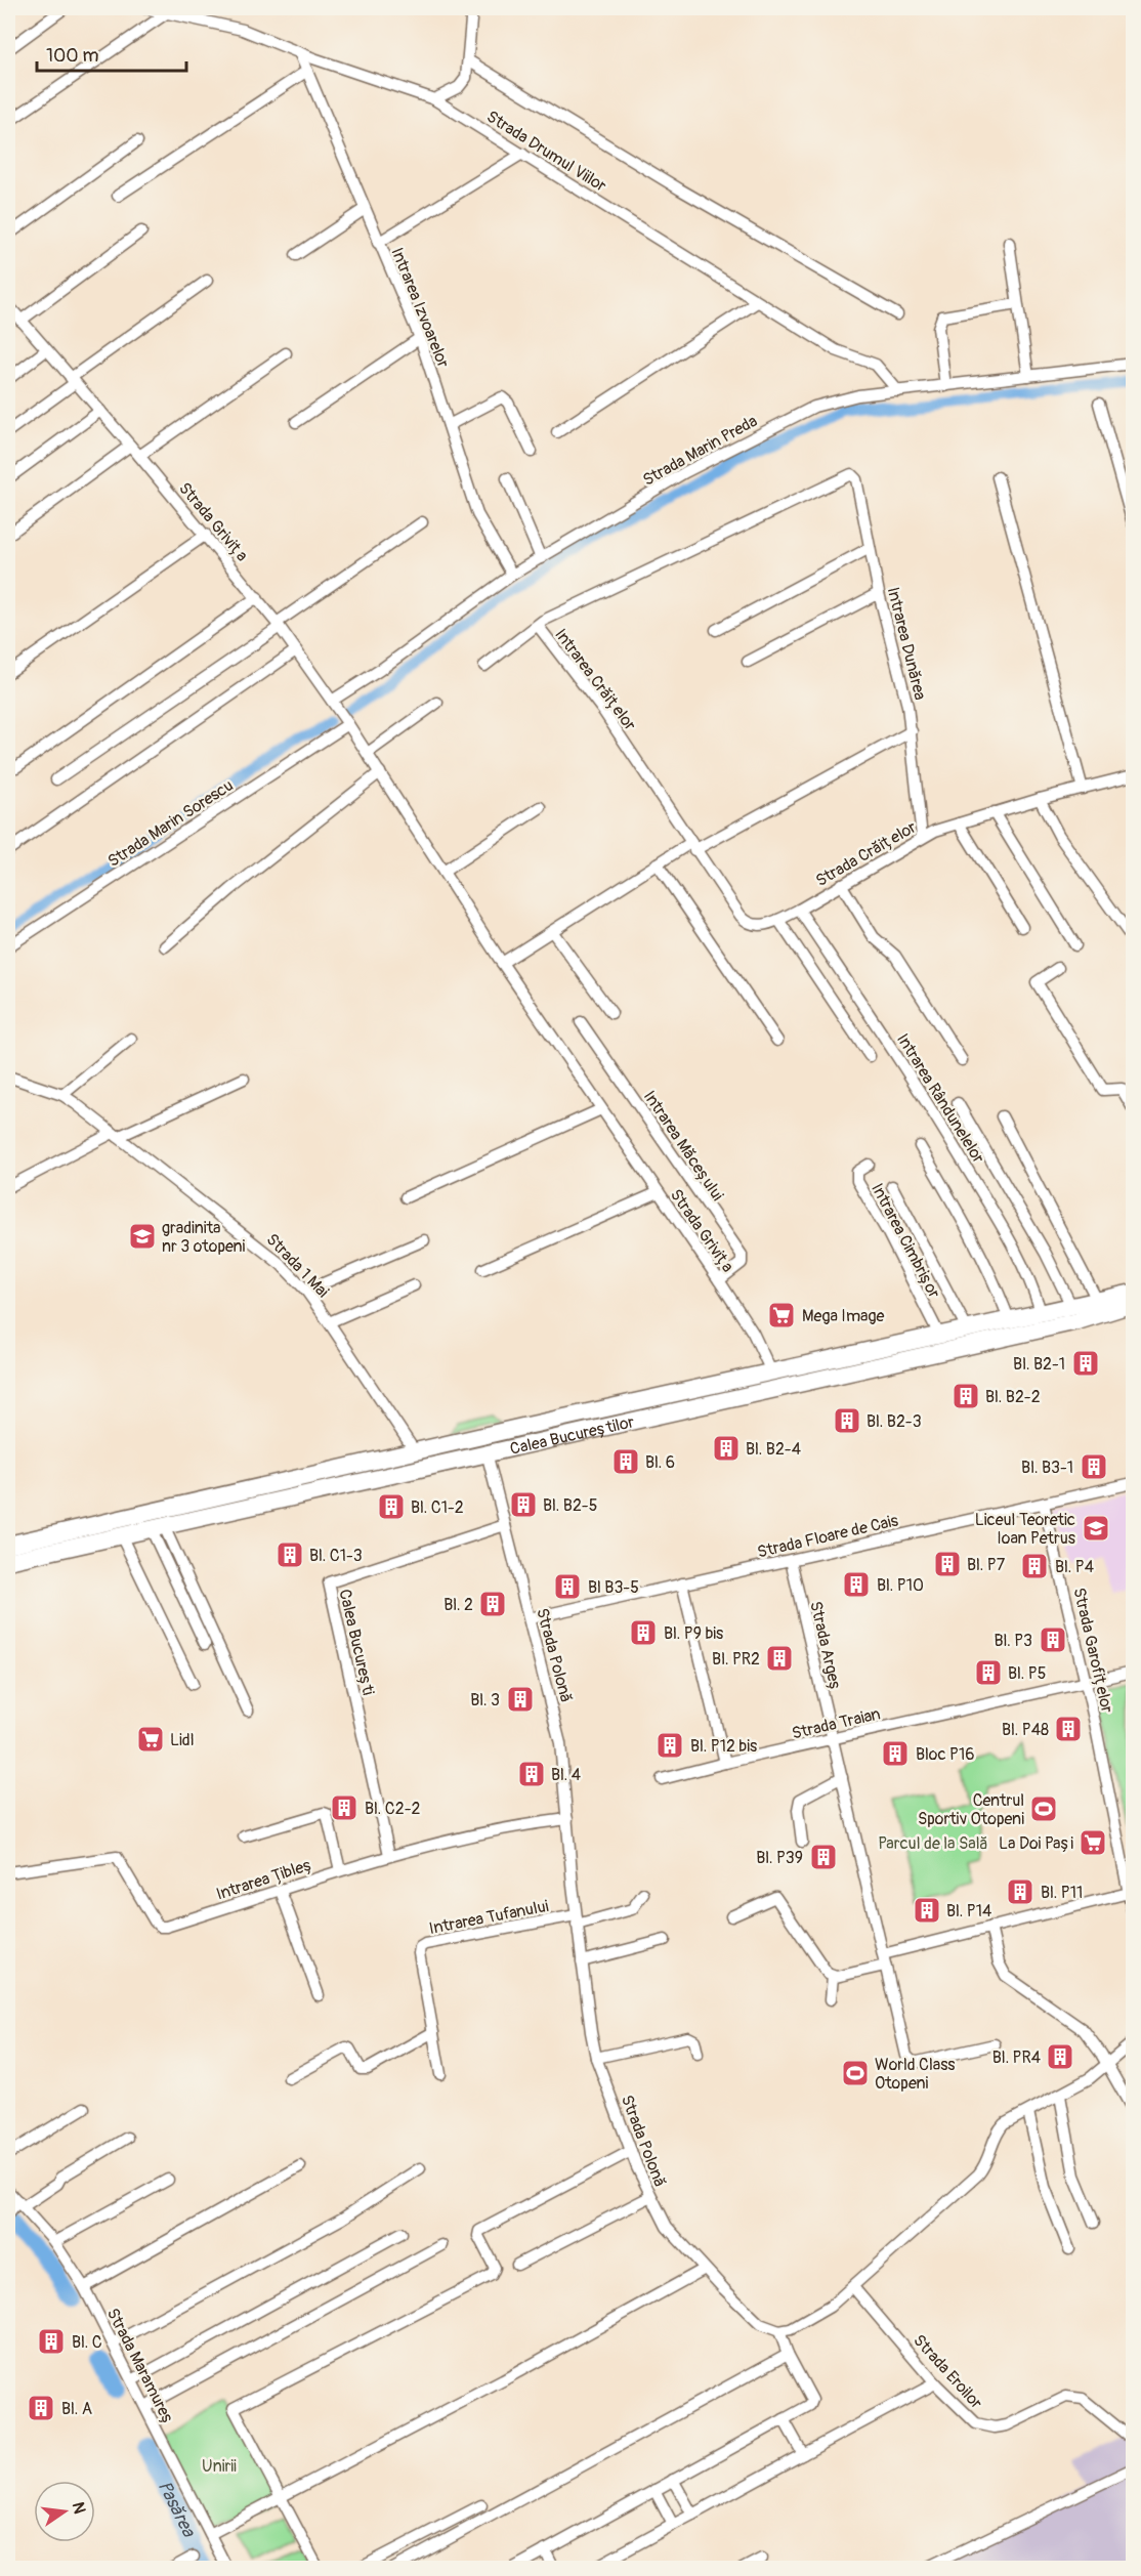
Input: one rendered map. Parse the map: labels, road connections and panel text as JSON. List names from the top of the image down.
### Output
{
  "streets": {
    "highway": ["Calea Bucureștilor"],
    "street": [
      "Strada Drumul Viilor",
      "Intrarea Izvoarelor",
      "Strada Marin Preda",
      "Strada Grivița",
      "Intrarea Dunărea",
      "Intrarea Crăițelor",
      "Strada Marin Sorescu",
      "Strada Crăițelor",
      "Intrarea Rândunelelor",
      "Intrarea Măceșului",
      "Intrarea Cimbrișor",
      "Strada 1 Mai",
      "Strada Floare de Cais",
      "Calea București",
      "Strada Argeș",
      "Strada Garofițelor",
      "Strada Polonă",
      "Strada Traian",
      "Intrarea Țibleș",
      "Intrarea Tufanului",
      "Strada Maramureș",
      "Strada Eroilor"
    ]
  },
  "crossings": [
    ["Strada Drumul Viilor", "Intrarea Izvoarelor"],
    ["Strada Drumul Viilor", "Strada Marin Preda"],
    ["Intrarea Izvoarelor", "Strada Marin Preda"],
    ["Strada Marin Preda", "Strada Grivița"],
    ["Strada Grivița", "Strada Marin Sorescu"],
    ["Strada Grivița", "Intrarea Măceșului"],
    ["Strada Grivița", "Calea Bucureștilor"],
    ["Intrarea Dunărea", "Intrarea Crăițelor"],
    ["Intrarea Dunărea", "Strada Crăițelor"],
    ["Intrarea Crăițelor", "Strada Crăițelor"],
    ["Strada Crăițelor", "Intrarea Rândunelelor"],
    ["Intrarea Rândunelelor", "Calea Bucureștilor"],
    ["Intrarea Cimbrișor", "Calea Bucureștilor"],
    ["Strada 1 Mai", "Calea Bucureștilor"],
    ["Calea Bucureștilor", "Strada Polonă"],
    ["Strada Floare de Cais", "Strada Argeș"],
    ["Strada Floare de Cais", "Strada Garofițelor"],
    ["Strada Floare de Cais", "Strada Polonă"],
    ["Calea București", "Strada Polonă"],
    ["Calea București", "Intrarea Țibleș"],
    ["Strada Argeș", "Strada Traian"],
    ["Strada Garofițelor", "Strada Traian"],
    ["Strada Polonă", "Intrarea Țibleș"],
    ["Strada Polonă", "Intrarea Tufanului"]
  ],
  "water": ["Pasărea"],
  "parks": ["Parcul de la Sală", "Unirii"],
  "places": {
    "school or university": ["gradinita nr 3 otopeni", "Liceul Teoretic Ioan Petrus"],
    "supermarket": ["Mega Image", "Lidl", "La Doi Pași"],
    "building": [
      "Bl. B2-1",
      "Bl. B2-2",
      "Bl. B2-3",
      "Bl. B2-4",
      "Bl. 6",
      "Bl. B3-1",
      "Bl. B2-5",
      "Bl. C1-2",
      "Bl. C1-3",
      "Bl. P7",
      "Bl. P4",
      "Bl. P10",
      "Bl B3-5",
      "Bl. 2",
      "Bl. P9 bis",
      "Bl. P3",
      "Bl. PR2",
      "Bl. P5",
      "Bl. 3",
      "Bl. P48",
      "Bl. P12 bis",
      "Bloc P16",
      "Bl. 4",
      "Bl. C2-2",
      "Bl. P39",
      "Bl. P11",
      "Bl. P14",
      "Bl. PR4",
      "Bl. C",
      "Bl. A"
    ],
    "sports": ["Centrul Sportiv Otopeni", "World Class Otopeni"]
  },
  "scale_bar": "100 m",
  "north": "right"
}
